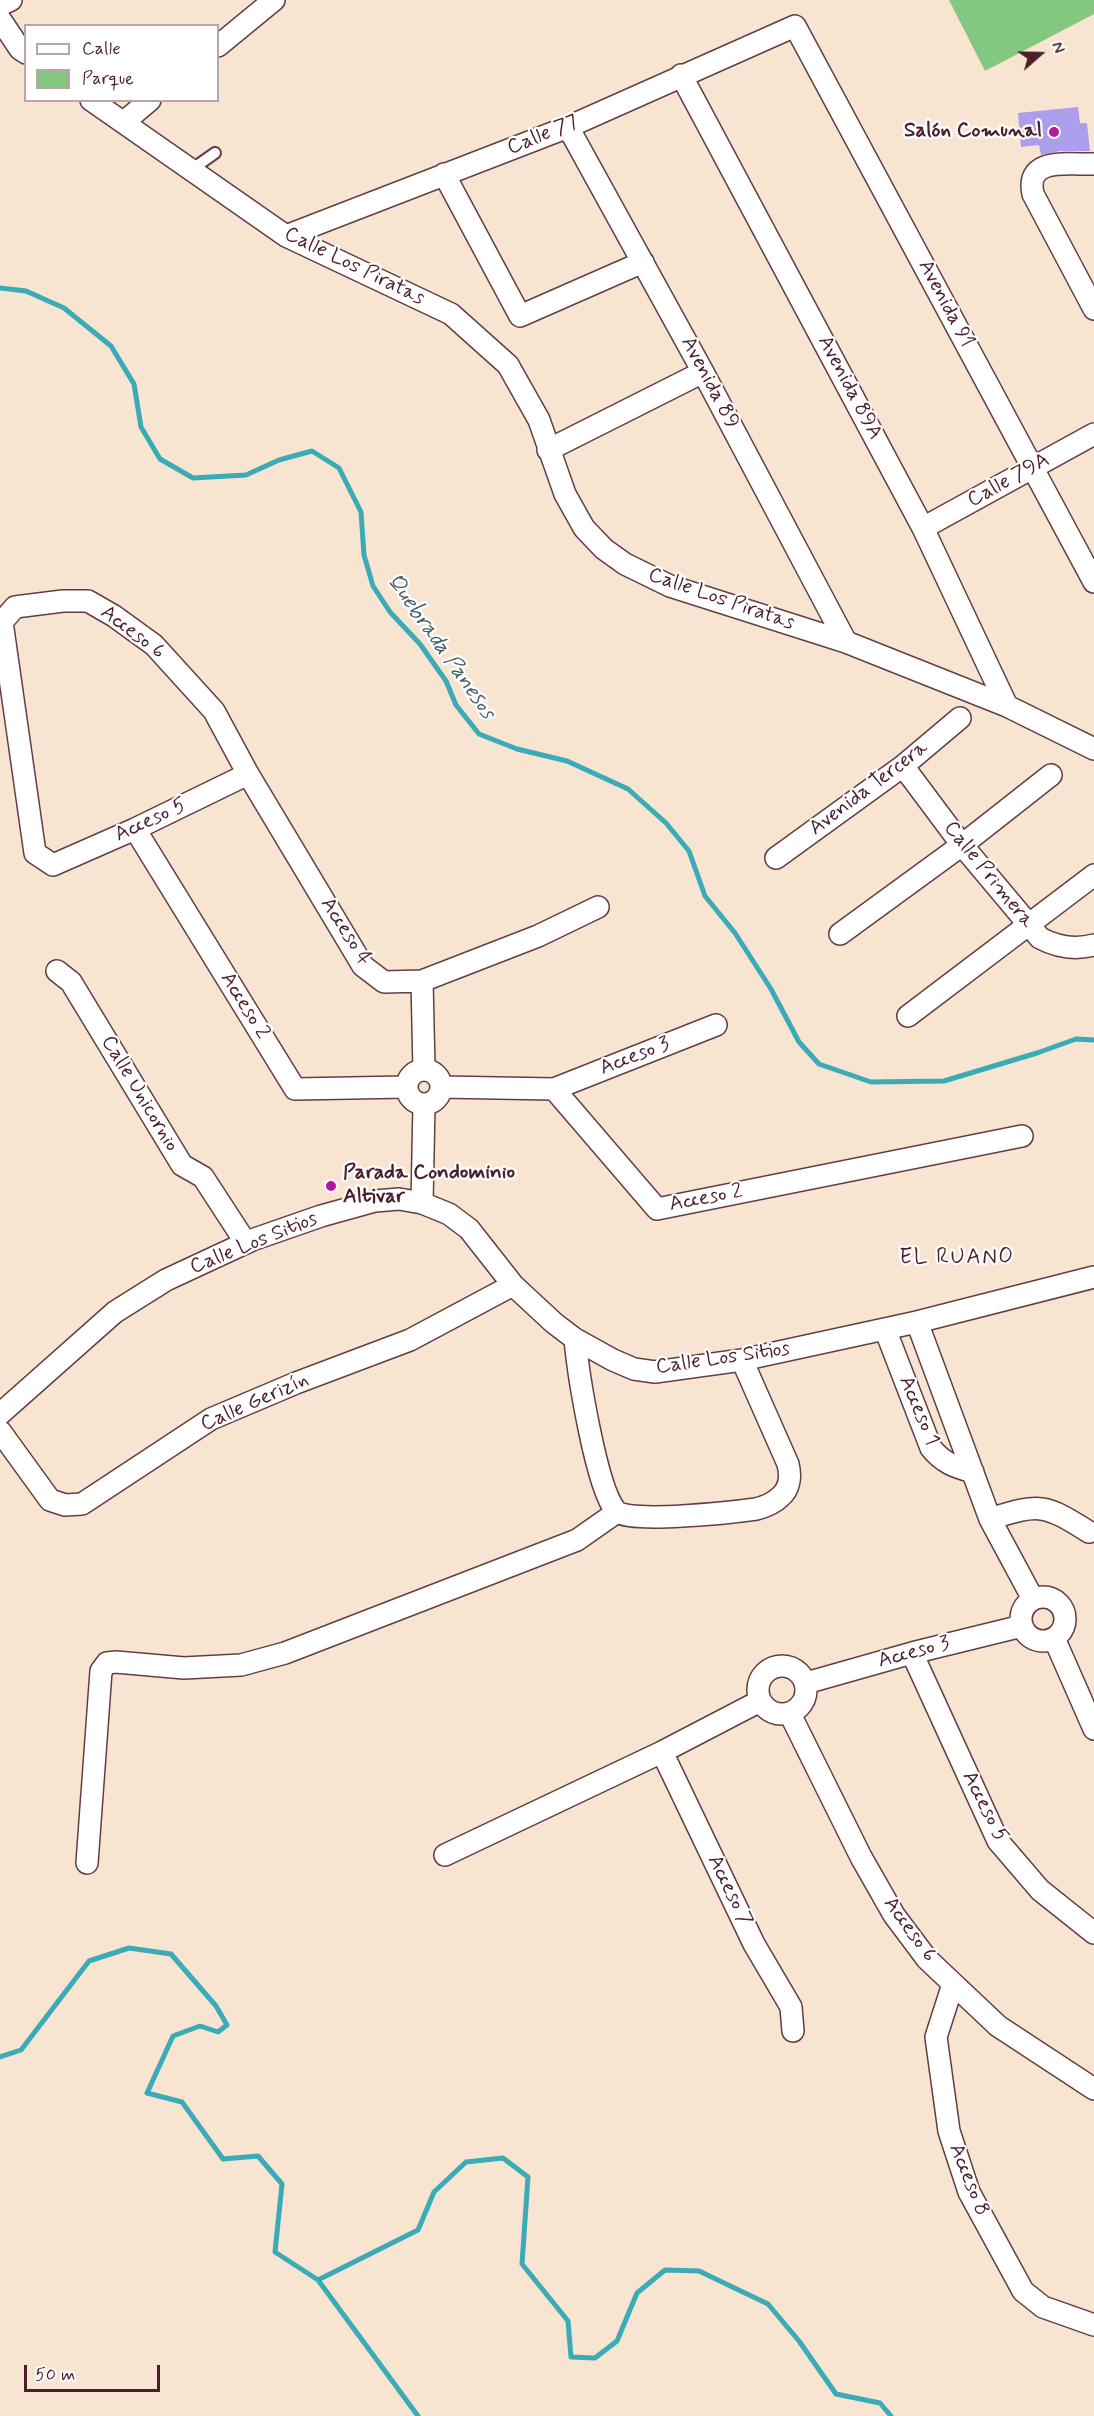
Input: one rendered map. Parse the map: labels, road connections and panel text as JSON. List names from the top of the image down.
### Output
{
  "streets": {
    "street": [
      "Calle 77",
      "Calle Los Piratas",
      "Avenida 91",
      "Avenida 89",
      "Avenida 89A",
      "Calle 79A",
      "Acceso 6",
      "Avenida Tercera",
      "Acceso 5",
      "Calle Primera",
      "Acceso 4",
      "Acceso 2",
      "Acceso 3",
      "Calle Unicornio",
      "Calle Los Sitios",
      "Calle Gerizín",
      "Acceso 1",
      "Acceso 7",
      "Acceso 8"
    ]
  },
  "crossings": [
    ["Calle 77", "Calle Los Piratas"],
    ["Calle 77", "Avenida 91"],
    ["Calle 77", "Avenida 89"],
    ["Calle 77", "Avenida 89A"],
    ["Calle Los Piratas", "Avenida 89"],
    ["Calle Los Piratas", "Avenida 89A"],
    ["Avenida 91", "Calle 79A"],
    ["Avenida 89A", "Calle 79A"],
    ["Acceso 6", "Acceso 5"],
    ["Acceso 6", "Acceso 4"],
    ["Acceso 6", "Acceso 3"],
    ["Acceso 6", "Acceso 8"],
    ["Avenida Tercera", "Calle Primera"],
    ["Acceso 5", "Acceso 4"],
    ["Acceso 5", "Acceso 2"],
    ["Acceso 5", "Acceso 3"],
    ["Acceso 2", "Acceso 3"],
    ["Acceso 3", "Acceso 1"],
    ["Calle Unicornio", "Calle Los Sitios"],
    ["Calle Los Sitios", "Calle Gerizín"],
    ["Calle Los Sitios", "Acceso 1"]
  ],
  "districts": ["EL RUANO"],
  "water": ["Quebrada Panesos"],
  "places": ["Salón Comunal", "Parada Condominio Altivar"],
  "legend": ["Calle", "Parque"],
  "scale_bar": "50 m",
  "north": "right"
}
